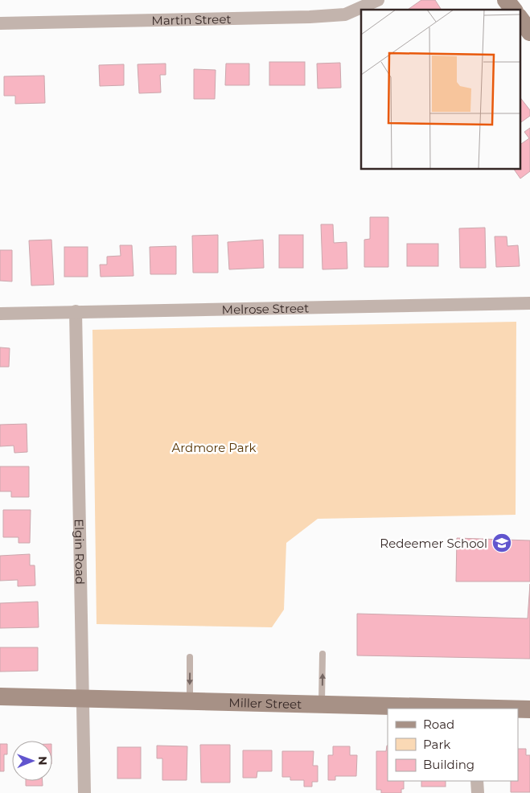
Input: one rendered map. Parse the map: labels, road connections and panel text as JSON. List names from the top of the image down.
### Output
{
  "streets": {
    "main road": ["Miller Street"],
    "street": ["Martin Street", "Melrose Street", "Elgin Road"]
  },
  "crossings": [
    ["Melrose Street", "Elgin Road"],
    ["Elgin Road", "Miller Street"]
  ],
  "parks": ["Ardmore Park"],
  "places": {
    "school or university": ["Redeemer School"]
  },
  "legend": ["Road", "Park", "Building"],
  "north": "right"
}
